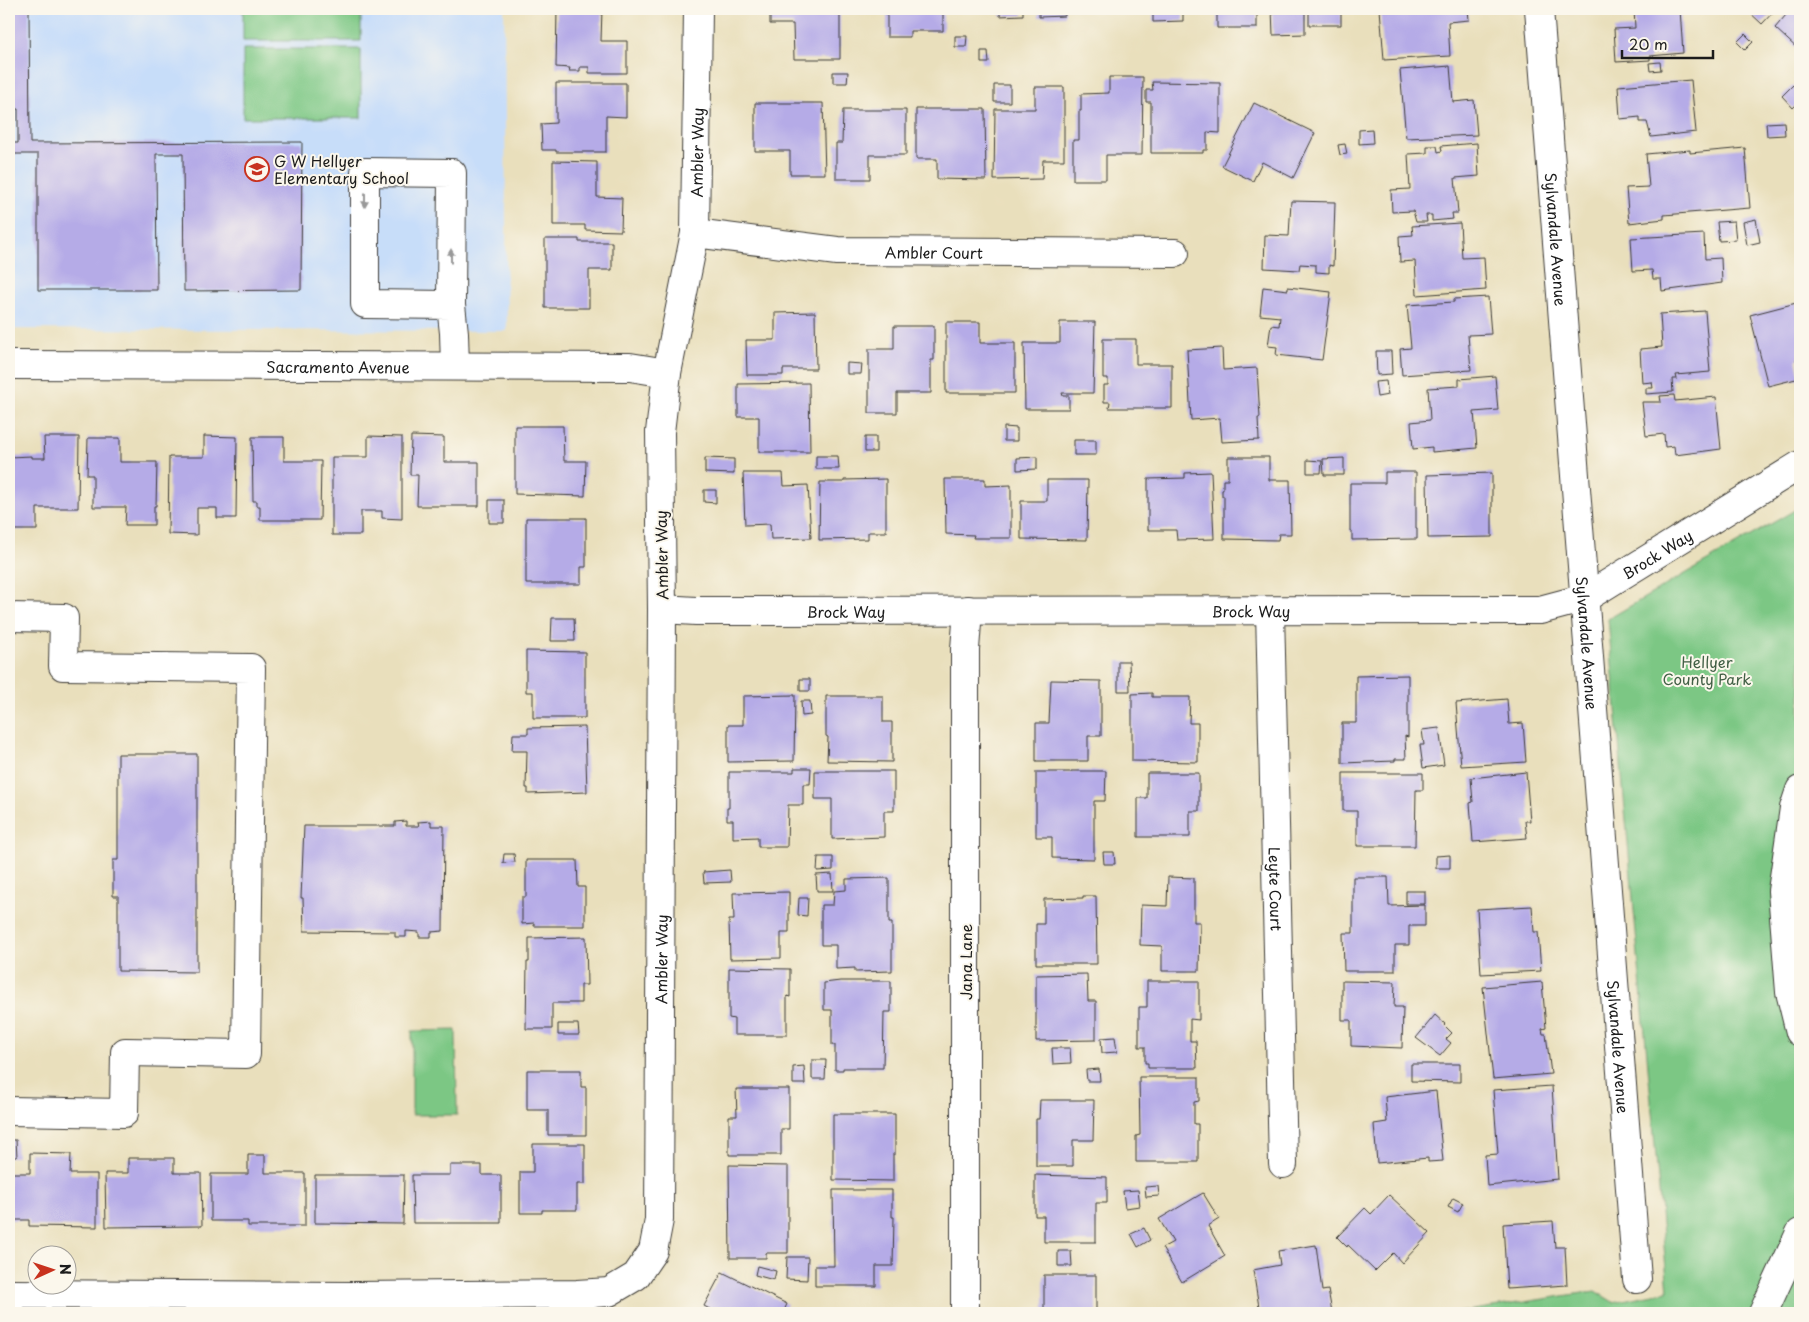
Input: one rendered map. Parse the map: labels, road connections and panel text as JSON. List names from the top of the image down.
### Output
{
  "streets": {
    "street": [
      "Ambler Way",
      "Sylvandale Avenue",
      "Ambler Court",
      "Sacramento Avenue",
      "Brock Way",
      "Leyte Court",
      "Jana Lane"
    ]
  },
  "crossings": [
    ["Ambler Way", "Ambler Court"],
    ["Ambler Way", "Sacramento Avenue"],
    ["Ambler Way", "Brock Way"],
    ["Sylvandale Avenue", "Brock Way"],
    ["Brock Way", "Leyte Court"],
    ["Brock Way", "Jana Lane"]
  ],
  "parks": ["Hellyer County Park"],
  "places": {
    "school or university": ["G W Hellyer Elementary School"]
  },
  "scale_bar": "20 m",
  "north": "right"
}
